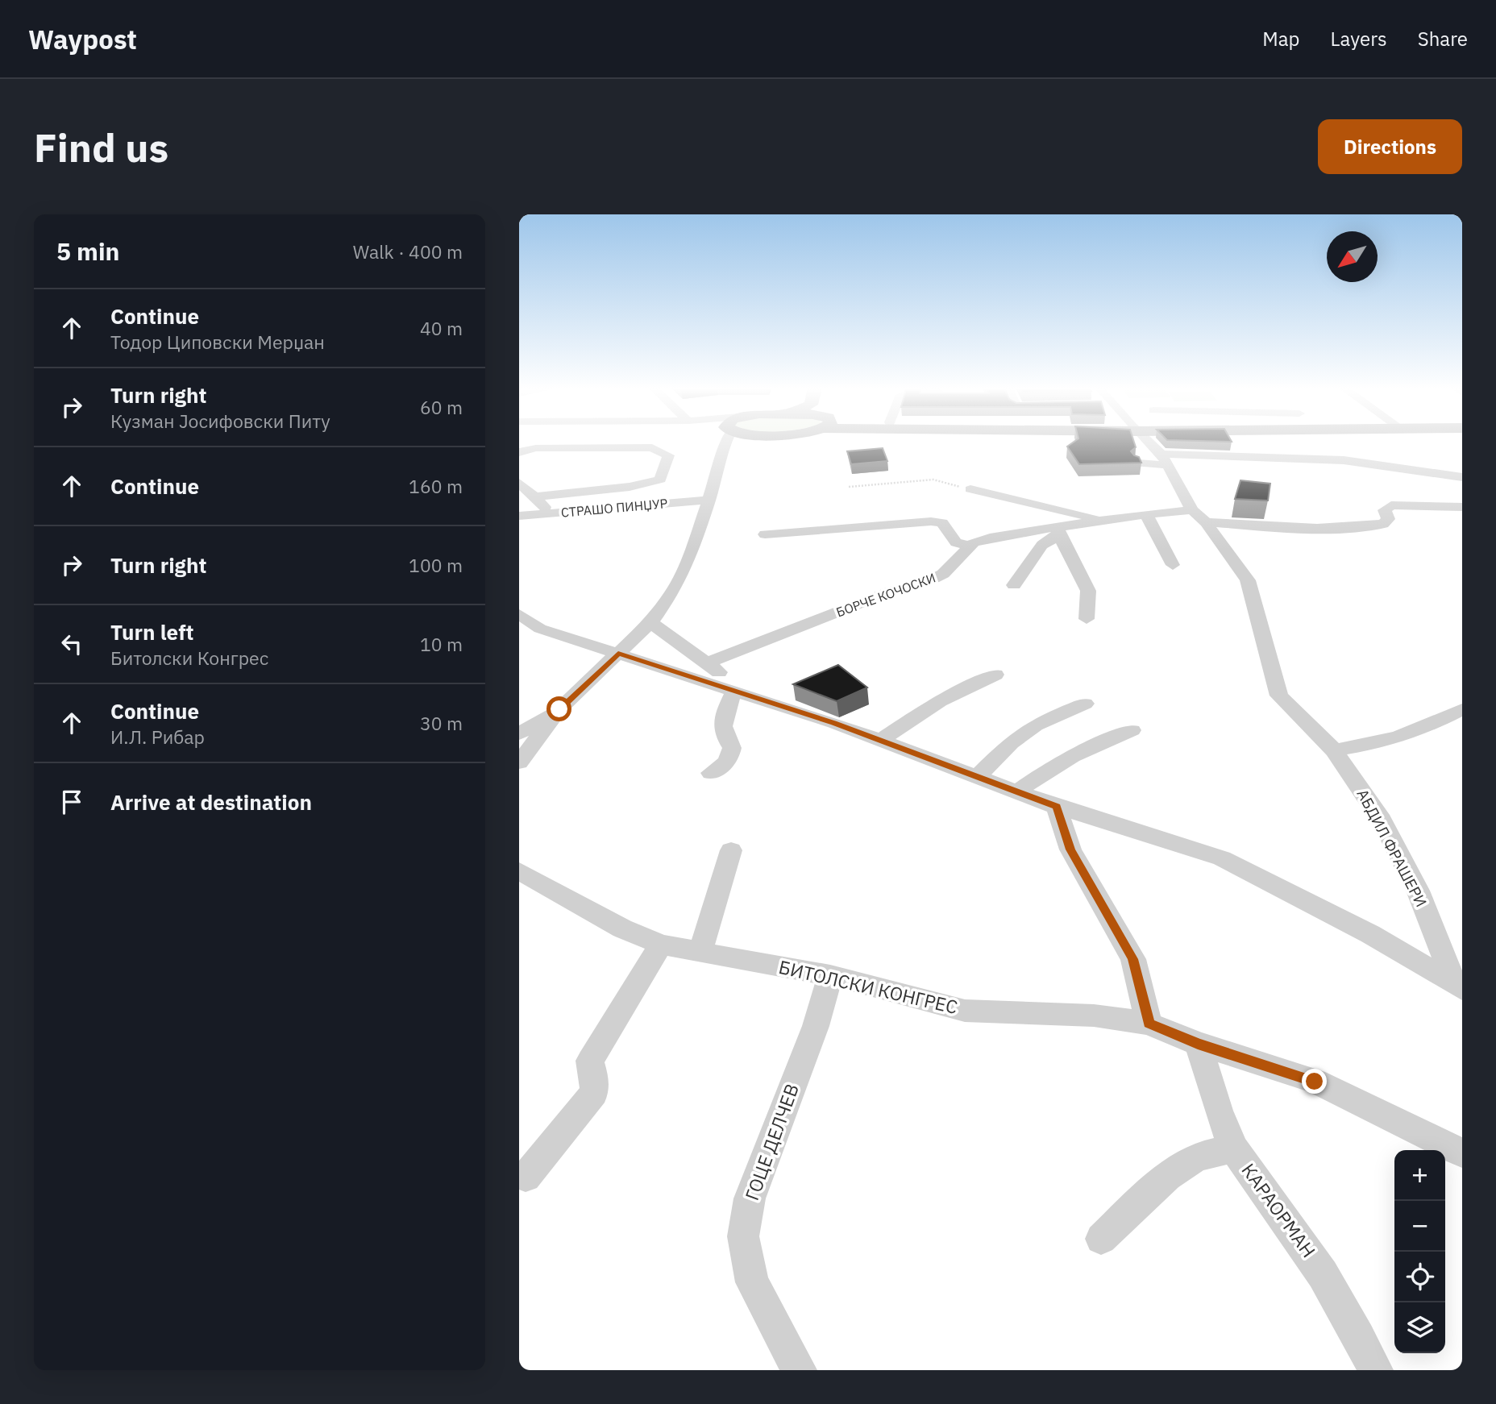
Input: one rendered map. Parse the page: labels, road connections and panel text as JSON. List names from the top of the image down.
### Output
{
  "streets": {
    "street": [
      "СТРАШО ПИНЏУР",
      "БОРЧЕ КОЧОСКИ",
      "АБДИЛ ФРАШЕРИ",
      "БИТОЛСКИ КОНГРЕС",
      "ГОЦЕ ДЕЛЧЕВ",
      "КАРАОРМАН"
    ]
  },
  "crossings": [
    ["БОРЧЕ КОЧОСКИ", "АБДИЛ ФРАШЕРИ"],
    ["БИТОЛСКИ КОНГРЕС", "ГОЦЕ ДЕЛЧЕВ"],
    ["БИТОЛСКИ КОНГРЕС", "КАРАОРМАН"]
  ],
  "north": "bottom left",
  "page": {
    "header": "Waypost",
    "nav": ["Map", "Layers", "Share"],
    "buttons": "Directions",
    "title": "Find us",
    "heading": ["5 min", "Walk · 400 m"],
    "list": [
      ["Continue", "Тодор Циповски Мерџан", "40 m"],
      ["Turn right", "Кузман Јосифовски Питу", "60 m"],
      ["Continue", "160 m"],
      ["Turn right", "100 m"],
      ["Turn left", "Битолски Конгрес", "10 m"],
      ["Continue", "И.Л. Рибар", "30 m"],
      "Arrive at destination"
    ],
    "map_buttons": ["+", "−"]
  }
}
